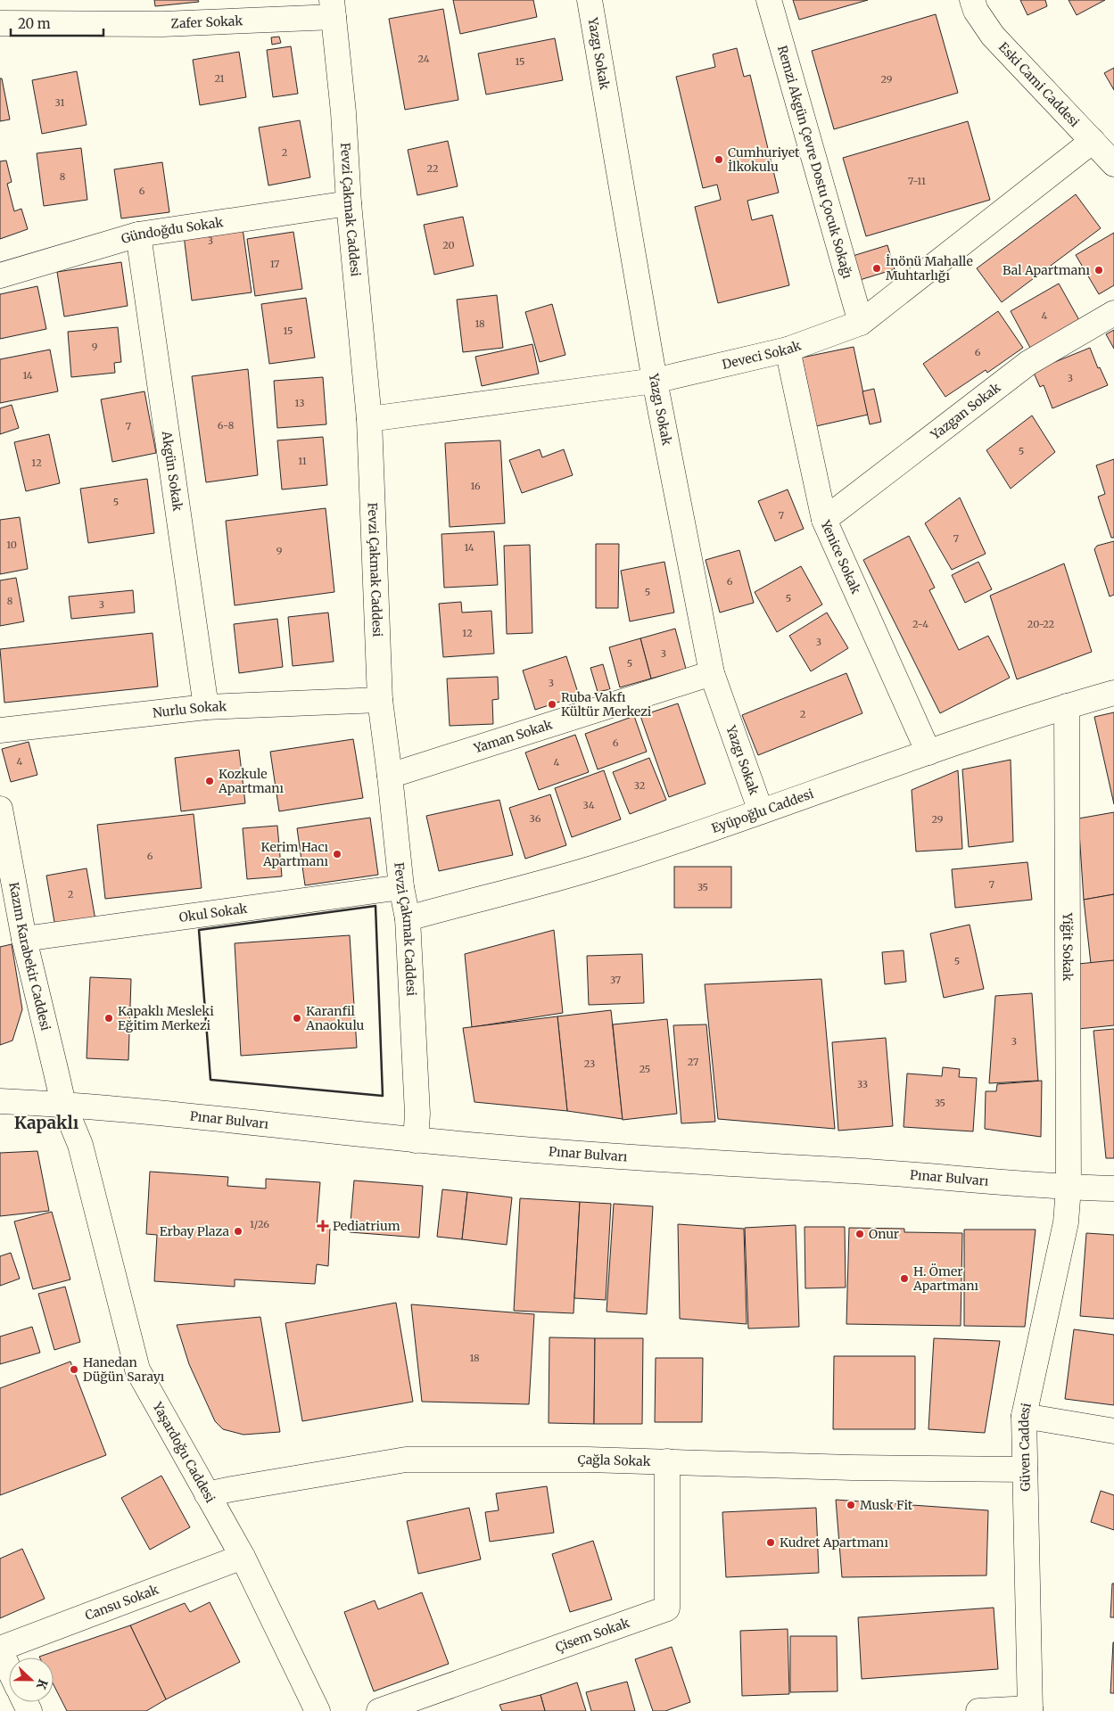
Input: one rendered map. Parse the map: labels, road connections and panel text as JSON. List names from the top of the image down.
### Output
{
  "streets": {
    "street": [
      "Zafer Sokak",
      "Yazgı Sokak",
      "Eski Cami Caddesi",
      "Remzi Akgün Çevre Dostu Çocuk Sokağı",
      "Fevzi Çakmak Caddesi",
      "Gündoğdu Sokak",
      "Deveci Sokak",
      "Yazgan Sokak",
      "Akgün Sokak",
      "Yenice Sokak",
      "Nurlu Sokak",
      "Yaman Sokak",
      "Eyüpoğlu Caddesi",
      "Okul Sokak",
      "Yiğit Sokak",
      "Kazım Karabekir Caddesi",
      "Pınar Bulvarı",
      "Güven Caddesi",
      "Yaşardoğu Caddesi",
      "Çağla Sokak",
      "Cansu Sokak",
      "Çisem Sokak"
    ]
  },
  "crossings": [
    ["Zafer Sokak", "Fevzi Çakmak Caddesi"],
    ["Yazgı Sokak", "Deveci Sokak"],
    ["Yazgı Sokak", "Yaman Sokak"],
    ["Yazgı Sokak", "Eyüpoğlu Caddesi"],
    ["Eski Cami Caddesi", "Deveci Sokak"],
    ["Remzi Akgün Çevre Dostu Çocuk Sokağı", "Deveci Sokak"],
    ["Fevzi Çakmak Caddesi", "Gündoğdu Sokak"],
    ["Fevzi Çakmak Caddesi", "Deveci Sokak"],
    ["Fevzi Çakmak Caddesi", "Nurlu Sokak"],
    ["Fevzi Çakmak Caddesi", "Yaman Sokak"],
    ["Fevzi Çakmak Caddesi", "Eyüpoğlu Caddesi"],
    ["Fevzi Çakmak Caddesi", "Okul Sokak"],
    ["Fevzi Çakmak Caddesi", "Pınar Bulvarı"],
    ["Gündoğdu Sokak", "Akgün Sokak"],
    ["Deveci Sokak", "Yenice Sokak"],
    ["Yazgan Sokak", "Yenice Sokak"],
    ["Akgün Sokak", "Nurlu Sokak"],
    ["Yenice Sokak", "Eyüpoğlu Caddesi"],
    ["Eyüpoğlu Caddesi", "Yiğit Sokak"],
    ["Okul Sokak", "Kazım Karabekir Caddesi"],
    ["Yiğit Sokak", "Pınar Bulvarı"],
    ["Yiğit Sokak", "Güven Caddesi"],
    ["Kazım Karabekir Caddesi", "Pınar Bulvarı"],
    ["Kazım Karabekir Caddesi", "Yaşardoğu Caddesi"],
    ["Pınar Bulvarı", "Güven Caddesi"],
    ["Pınar Bulvarı", "Yaşardoğu Caddesi"],
    ["Güven Caddesi", "Çağla Sokak"],
    ["Yaşardoğu Caddesi", "Çağla Sokak"],
    ["Yaşardoğu Caddesi", "Cansu Sokak"],
    ["Çağla Sokak", "Çisem Sokak"]
  ],
  "districts": ["Kapaklı"],
  "places": {
    "other": [
      "Cumhuriyet İlkokulu",
      "İnönü Mahalle Muhtarlığı",
      "Bal Apartmanı",
      "Ruba Vakfı Kültür Merkezi",
      "Kozkule Apartmanı",
      "Kerim Hacı Apartmanı",
      "Kapaklı Mesleki Eğitim Merkezi",
      "Karanfil Anaokulu",
      "Erbay Plaza",
      "Onur",
      "H. Ömer Apartmanı",
      "Hanedan Düğün Sarayı",
      "Musk Fit",
      "Kudret Apartmanı"
    ],
    "health": ["Pediatrium"]
  },
  "house_numbers": [
    "24",
    "15",
    "21",
    "29",
    "31",
    "2",
    "22",
    "8",
    "7-11",
    "6",
    "3",
    "20",
    "17",
    "4",
    "18",
    "15",
    "9",
    "6",
    "14",
    "3",
    "13",
    "6-8",
    "7",
    "5",
    "11",
    "12",
    "16",
    "5",
    "7",
    "7",
    "10",
    "14",
    "9",
    "6",
    "5",
    "5",
    "8",
    "3",
    "2-4",
    "20-22",
    "12",
    "3",
    "3",
    "5",
    "3",
    "2",
    "6",
    "4",
    "4",
    "32",
    "34",
    "36",
    "29",
    "6",
    "7",
    "35",
    "2",
    "5",
    "37",
    "3",
    "27",
    "23",
    "25",
    "33",
    "35",
    "1/26",
    "18"
  ],
  "scale_bar": "20 m",
  "north": "right"
}
